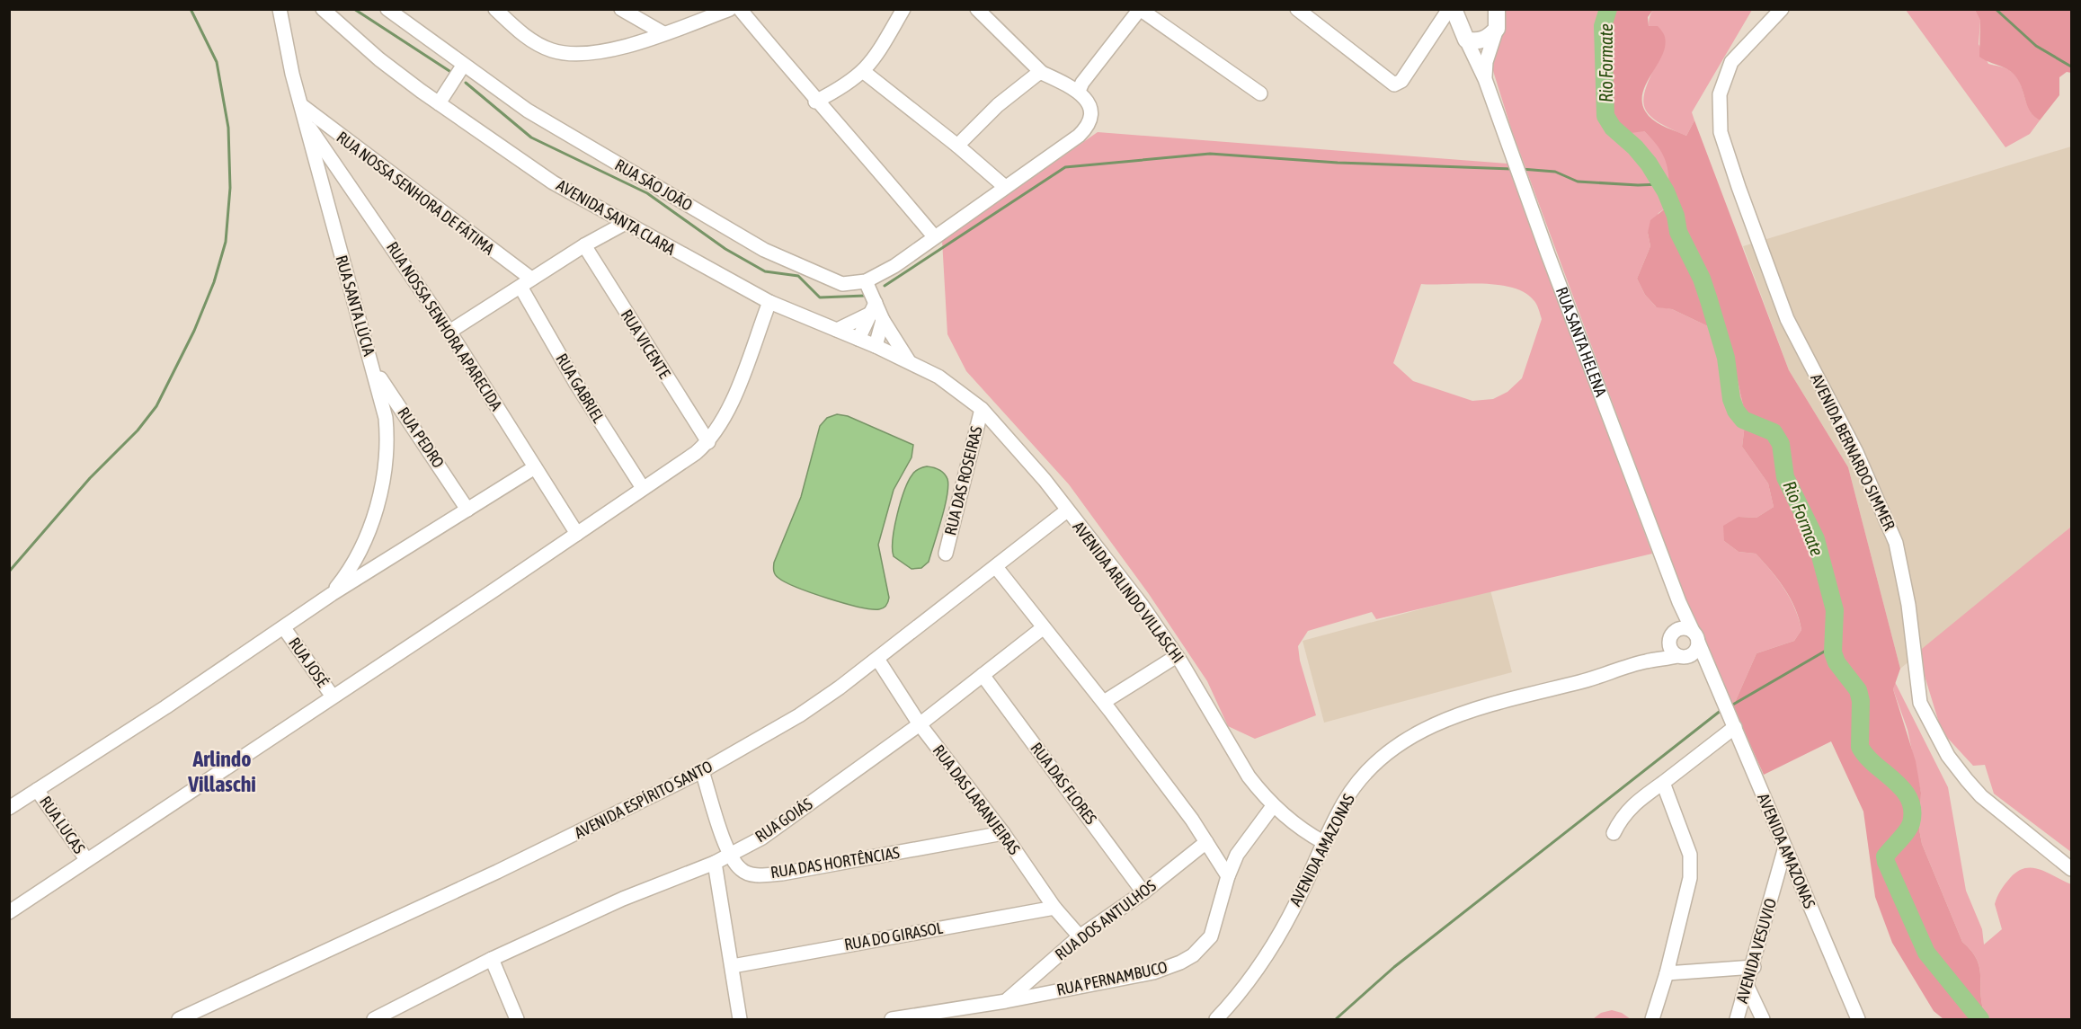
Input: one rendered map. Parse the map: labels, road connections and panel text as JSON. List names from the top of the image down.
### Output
{
  "streets": {
    "main road": ["RUA SANTA HELENA"],
    "street": [
      "RUA SÃO JOÃO",
      "RUA NOSSA SENHORA DE FÁTIMA",
      "AVENIDA SANTA CLARA",
      "RUA SANTA LÚCIA",
      "RUA NOSSA SENHORA APARECIDA",
      "RUA VICENTE",
      "RUA GABRIEL",
      "RUA PEDRO",
      "AVENIDA BERNARDO SIMMER",
      "RUA DAS ROSEIRAS",
      "AVENIDA ARLINDO VILLASCHI",
      "RUA JOSÉ",
      "RUA DAS FLORES",
      "AVENIDA ESPÍRITO SANTO",
      "RUA DAS LARANJEIRAS",
      "RUA GOIÁS",
      "RUA LUCAS",
      "AVENIDA AMAZONAS",
      "RUA DAS HORTÊNCIAS",
      "RUA DOS ANTULHOS",
      "RUA DO GIRASOL",
      "AVENIDA VESUVIO",
      "RUA PERNAMBUCO"
    ]
  },
  "crossings": [
    ["RUA NOSSA SENHORA DE FÁTIMA", "RUA SANTA LÚCIA"],
    ["RUA NOSSA SENHORA DE FÁTIMA", "RUA GABRIEL"],
    ["AVENIDA SANTA CLARA", "AVENIDA ARLINDO VILLASCHI"],
    ["RUA SANTA LÚCIA", "RUA NOSSA SENHORA APARECIDA"],
    ["RUA SANTA LÚCIA", "RUA PEDRO"],
    ["RUA SANTA HELENA", "AVENIDA AMAZONAS"],
    ["RUA DAS ROSEIRAS", "AVENIDA ARLINDO VILLASCHI"],
    ["AVENIDA ARLINDO VILLASCHI", "AVENIDA ESPÍRITO SANTO"],
    ["AVENIDA ARLINDO VILLASCHI", "AVENIDA AMAZONAS"],
    ["AVENIDA ARLINDO VILLASCHI", "RUA PERNAMBUCO"],
    ["RUA DAS FLORES", "RUA GOIÁS"],
    ["RUA DAS FLORES", "RUA DOS ANTULHOS"],
    ["AVENIDA ESPÍRITO SANTO", "RUA DAS LARANJEIRAS"],
    ["AVENIDA ESPÍRITO SANTO", "RUA DAS HORTÊNCIAS"],
    ["RUA DAS LARANJEIRAS", "RUA GOIÁS"],
    ["RUA DAS LARANJEIRAS", "RUA DAS HORTÊNCIAS"],
    ["RUA DAS LARANJEIRAS", "RUA DOS ANTULHOS"],
    ["RUA DAS LARANJEIRAS", "RUA DO GIRASOL"],
    ["RUA GOIÁS", "RUA DAS HORTÊNCIAS"],
    ["AVENIDA AMAZONAS", "AVENIDA VESUVIO"],
    ["RUA DOS ANTULHOS", "RUA PERNAMBUCO"]
  ],
  "districts": ["Arlindo Villaschi"],
  "water": ["Rio Formate"]
}
